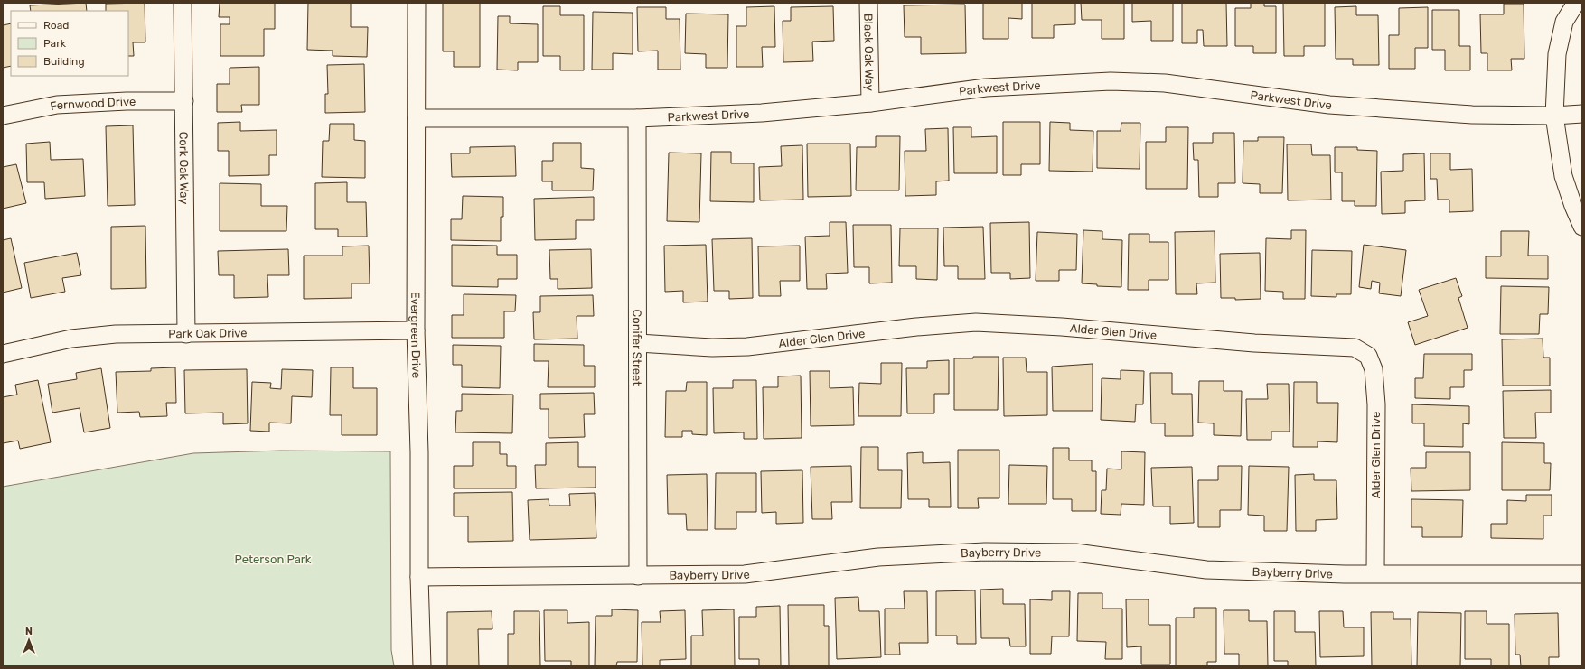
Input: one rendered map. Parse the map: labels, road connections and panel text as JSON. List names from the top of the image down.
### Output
{
  "streets": {
    "street": [
      "Black Oak Way",
      "Parkwest Drive",
      "Fernwood Drive",
      "Cork Oak Way",
      "Alder Glen Drive",
      "Park Oak Drive",
      "Evergreen Drive",
      "Conifer Street",
      "Bayberry Drive"
    ]
  },
  "crossings": [
    ["Black Oak Way", "Parkwest Drive"],
    ["Parkwest Drive", "Evergreen Drive"],
    ["Parkwest Drive", "Conifer Street"],
    ["Fernwood Drive", "Cork Oak Way"],
    ["Cork Oak Way", "Park Oak Drive"],
    ["Alder Glen Drive", "Conifer Street"],
    ["Alder Glen Drive", "Bayberry Drive"],
    ["Park Oak Drive", "Evergreen Drive"],
    ["Evergreen Drive", "Bayberry Drive"],
    ["Conifer Street", "Bayberry Drive"]
  ],
  "parks": ["Peterson Park"],
  "legend": ["Road", "Park", "Building"],
  "north": "top"
}
